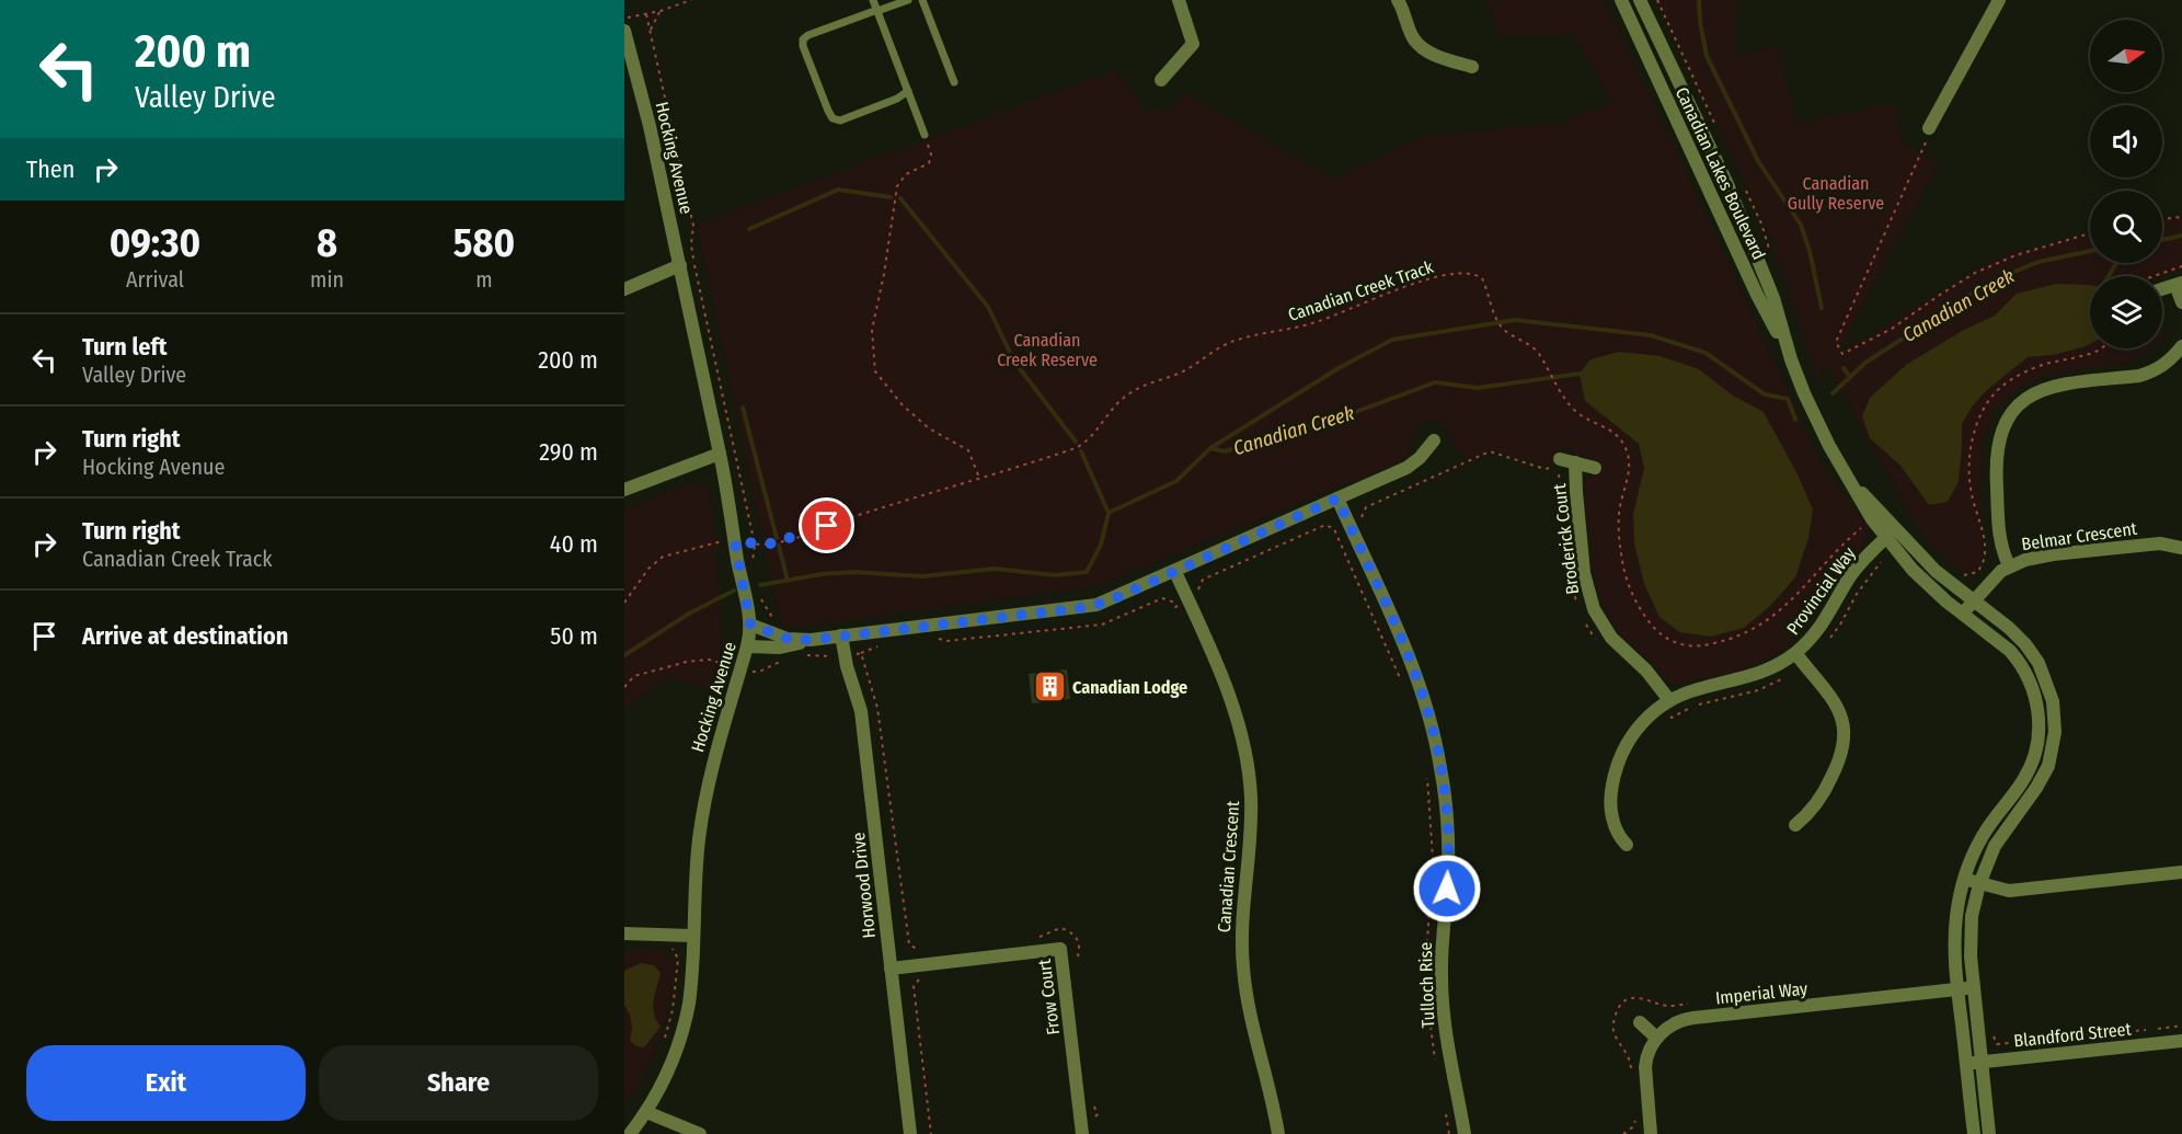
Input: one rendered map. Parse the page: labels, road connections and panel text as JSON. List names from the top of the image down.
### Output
{
  "streets": {
    "street": [
      "Hocking Avenue",
      "Canadian Lakes Boulevard",
      "Belmar Crescent",
      "Broderick Court",
      "Provincial Way",
      "Canadian Crescent",
      "Horwood Drive",
      "Tulloch Rise",
      "Imperial Way",
      "Frow Court",
      "Blandford Street"
    ],
    "path": ["Canadian Creek Track"]
  },
  "crossings": [
    ["Canadian Lakes Boulevard", "Canadian Creek Track"],
    ["Canadian Lakes Boulevard", "Belmar Crescent"],
    ["Canadian Lakes Boulevard", "Provincial Way"],
    ["Canadian Lakes Boulevard", "Imperial Way"],
    ["Canadian Lakes Boulevard", "Blandford Street"],
    ["Broderick Court", "Provincial Way"],
    ["Horwood Drive", "Frow Court"]
  ],
  "water": ["Canadian Creek"],
  "parks": ["Canadian Gully Reserve", "Canadian Creek Reserve"],
  "places": {
    "building": ["Canadian Lodge"]
  },
  "north": "right",
  "page": {
    "turn": ["200 m", "Valley Drive"],
    "then": "Then",
    "eta": [
      "09:30",
      "Arrival",
      "8",
      "min",
      "580",
      "m"
    ],
    "list": [
      {
        "name": "Turn left",
        "note": "Valley Drive",
        "value": "200 m"
      },
      {
        "name": "Turn right",
        "note": "Hocking Avenue",
        "value": "290 m"
      },
      {
        "name": "Turn right",
        "note": "Canadian Creek Track",
        "value": "40 m"
      },
      {
        "name": "Arrive at destination",
        "value": "50 m"
      }
    ],
    "buttons": ["Exit", "Share"]
  }
}
